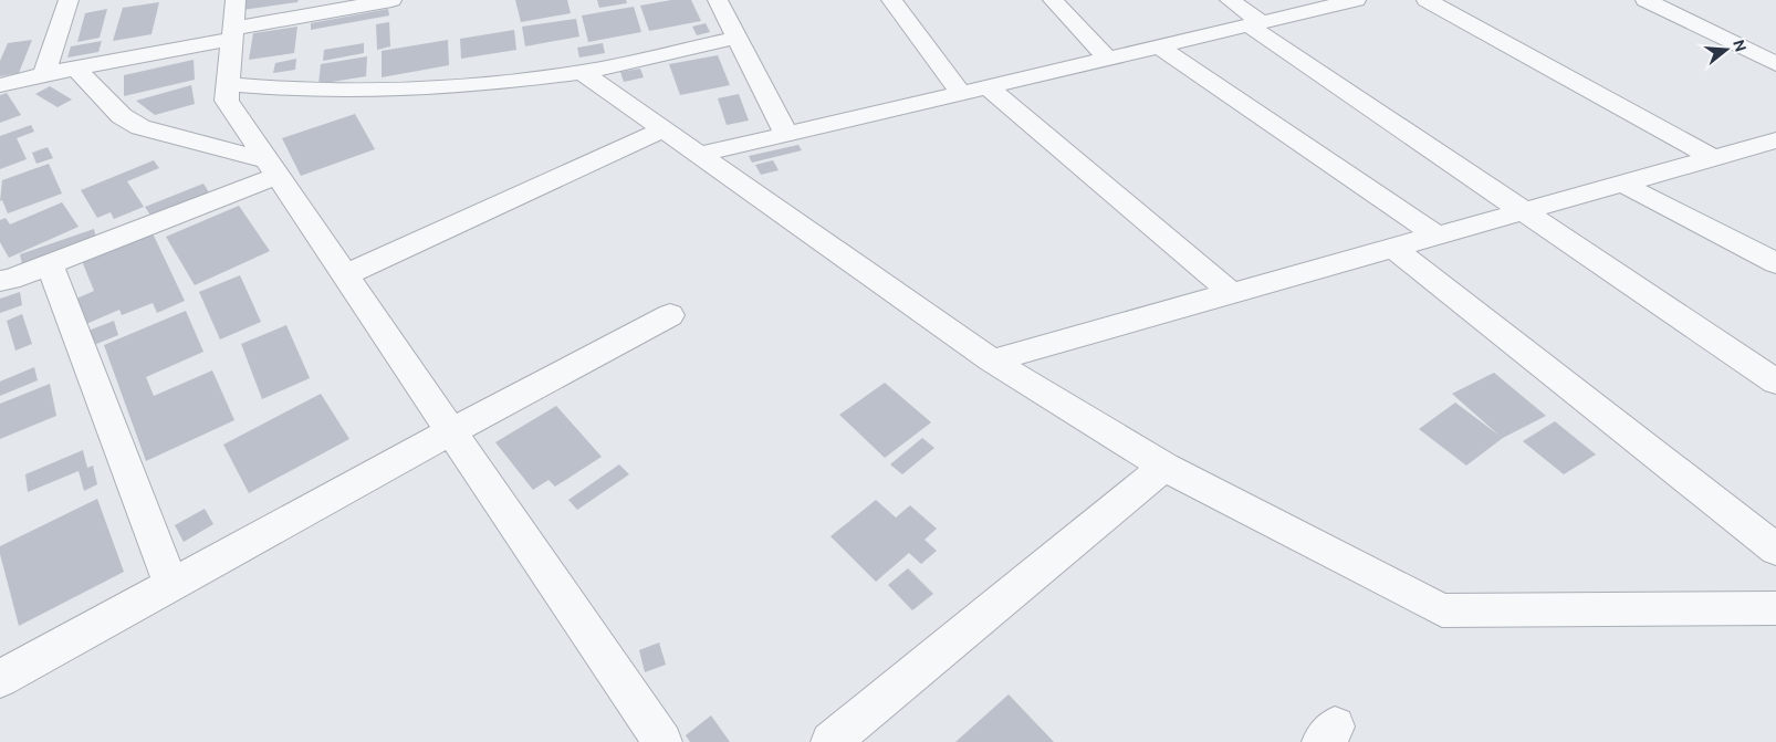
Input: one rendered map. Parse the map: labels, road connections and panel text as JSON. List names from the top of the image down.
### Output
{
  "north": "right"
}
